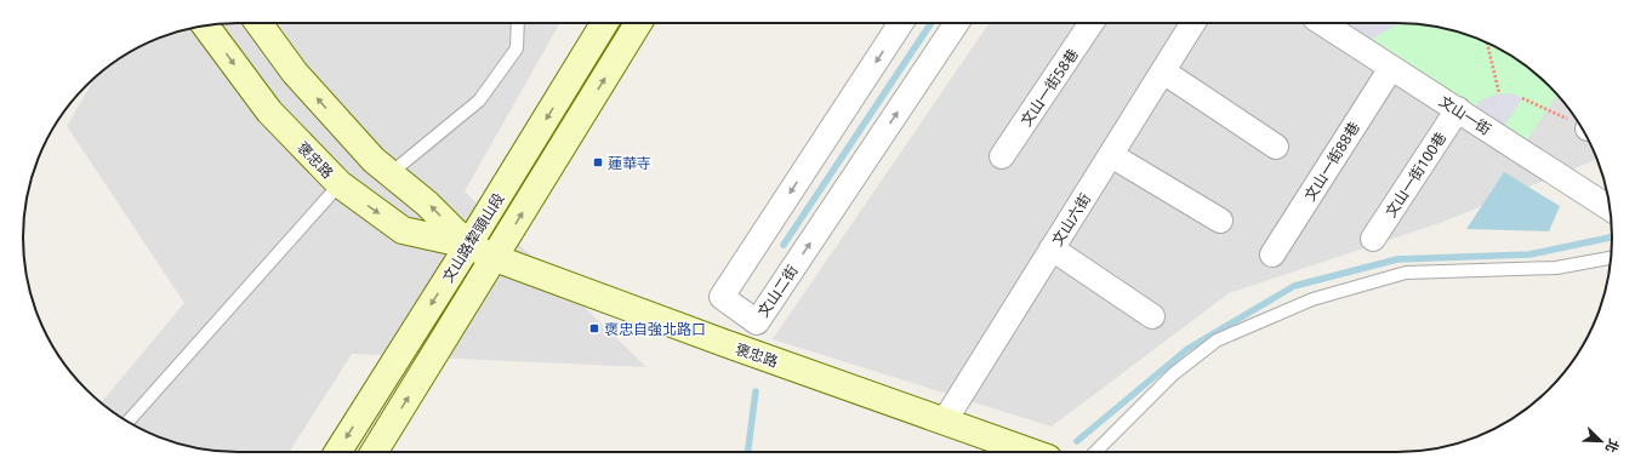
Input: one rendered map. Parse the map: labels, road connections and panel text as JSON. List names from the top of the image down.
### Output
{
  "streets": {
    "main road": ["褒忠路", "文山路犂頭山段"],
    "street": [
      "文山一街58巷",
      "文山一街",
      "文山一街88巷",
      "文山一街100巷",
      "文山六街",
      "文山二街"
    ]
  },
  "crossings": [
    ["文山一街", "文山一街88巷"],
    ["文山一街", "文山一街100巷"],
    ["褒忠路", "文山六街"],
    ["褒忠路", "文山路犂頭山段"]
  ],
  "places": {
    "transit": ["蓮華寺", "褒忠自強北路口"]
  },
  "north": "bottom right"
}
